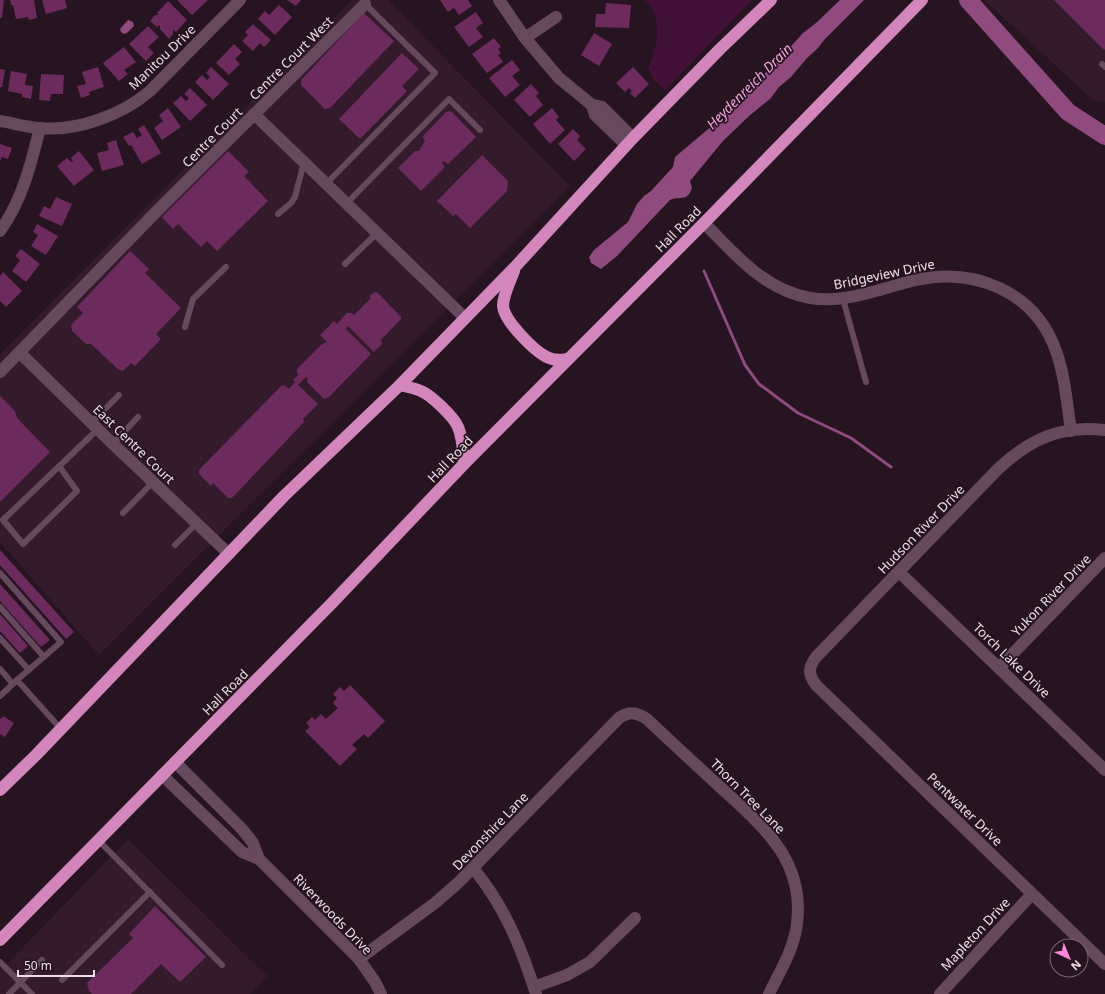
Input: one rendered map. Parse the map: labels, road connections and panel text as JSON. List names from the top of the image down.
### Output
{
  "streets": {
    "highway": ["Hall Road"],
    "street": [
      "Manitou Drive",
      "Centre Court West",
      "Centre Court",
      "Bridgeview Drive",
      "East Centre Court",
      "Hudson River Drive",
      "Yukon River Drive",
      "Torch Lake Drive",
      "Thorn Tree Lane",
      "Pentwater Drive",
      "Devonshire Lane",
      "Riverwoods Drive",
      "Mapleton Drive"
    ]
  },
  "crossings": [
    ["Centre Court West", "Centre Court"],
    ["Centre Court", "East Centre Court"],
    ["Hall Road", "Bridgeview Drive"],
    ["Hall Road", "Riverwoods Drive"],
    ["Bridgeview Drive", "Hudson River Drive"],
    ["Hudson River Drive", "Torch Lake Drive"],
    ["Hudson River Drive", "Pentwater Drive"],
    ["Yukon River Drive", "Torch Lake Drive"],
    ["Thorn Tree Lane", "Devonshire Lane"],
    ["Pentwater Drive", "Mapleton Drive"],
    ["Devonshire Lane", "Riverwoods Drive"]
  ],
  "water": ["Heydenreich Drain"],
  "scale_bar": "50 m",
  "north": "bottom right"
}
